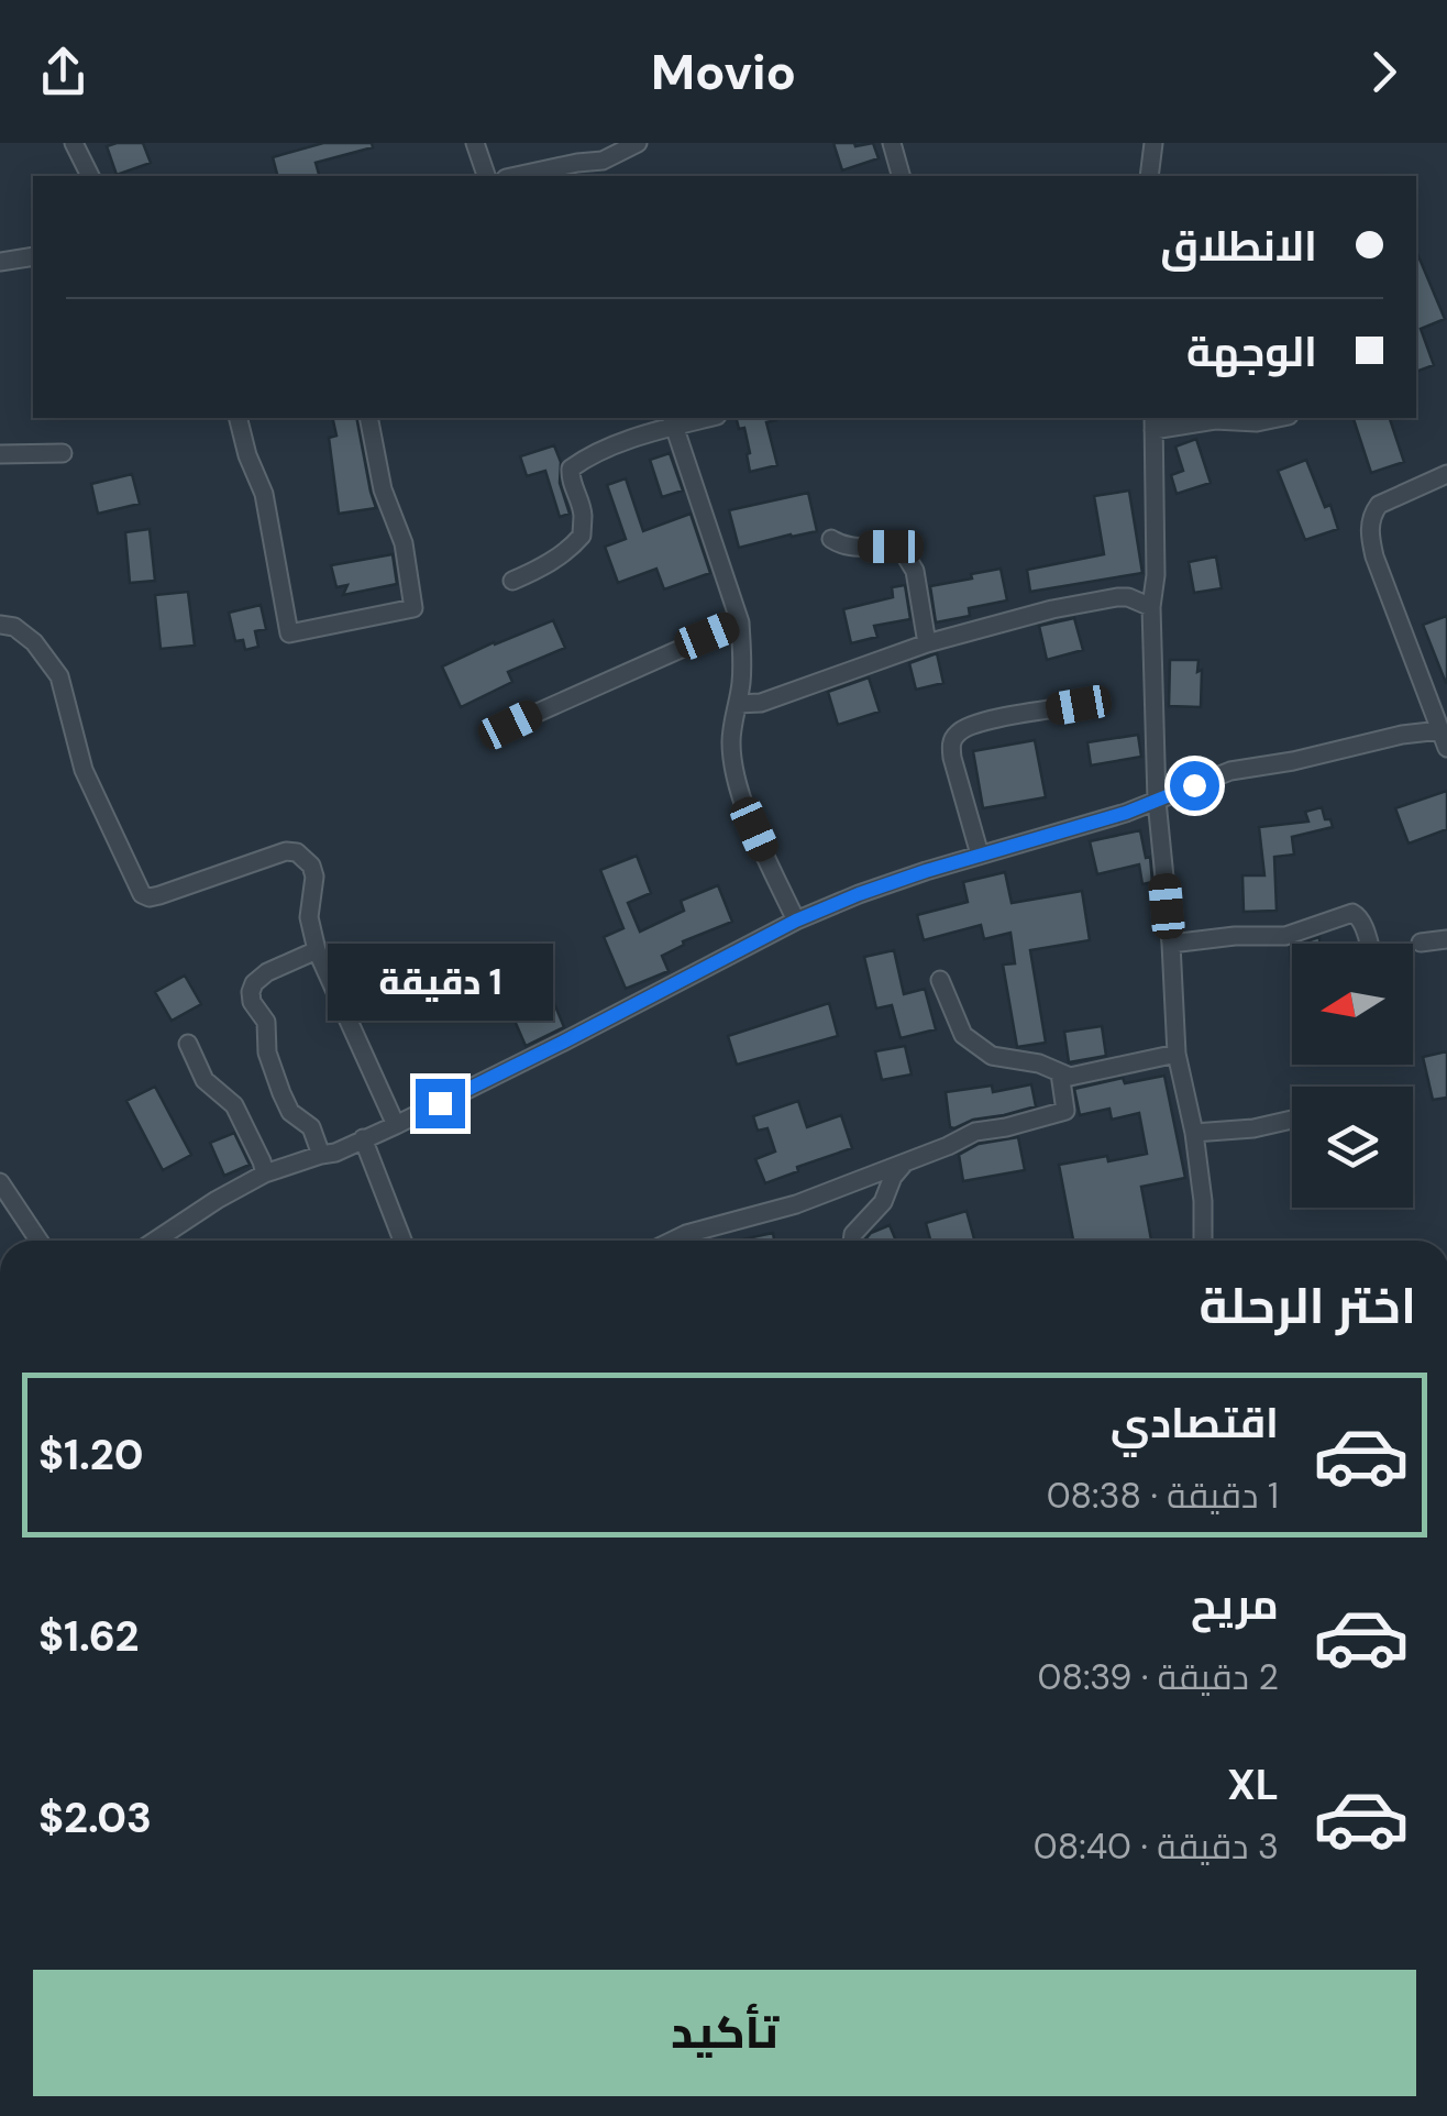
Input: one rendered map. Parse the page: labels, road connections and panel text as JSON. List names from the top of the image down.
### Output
{
  "north": "left",
  "page": {
    "header": "Movio",
    "banner": ["الانطلاق", "الوجهة"],
    "bubble": "1 دقيقة",
    "heading": "اختر الرحلة",
    "list": [
      {
        "name": "اقتصادي",
        "note": "1 دقيقة · 08:38",
        "value": "$1.20"
      },
      {
        "name": "مريح",
        "note": "2 دقيقة · 08:39",
        "value": "$1.62"
      },
      {
        "name": "XL",
        "note": "3 دقيقة · 08:40",
        "value": "$2.03"
      }
    ],
    "buttons": "تأكيد"
  }
}
